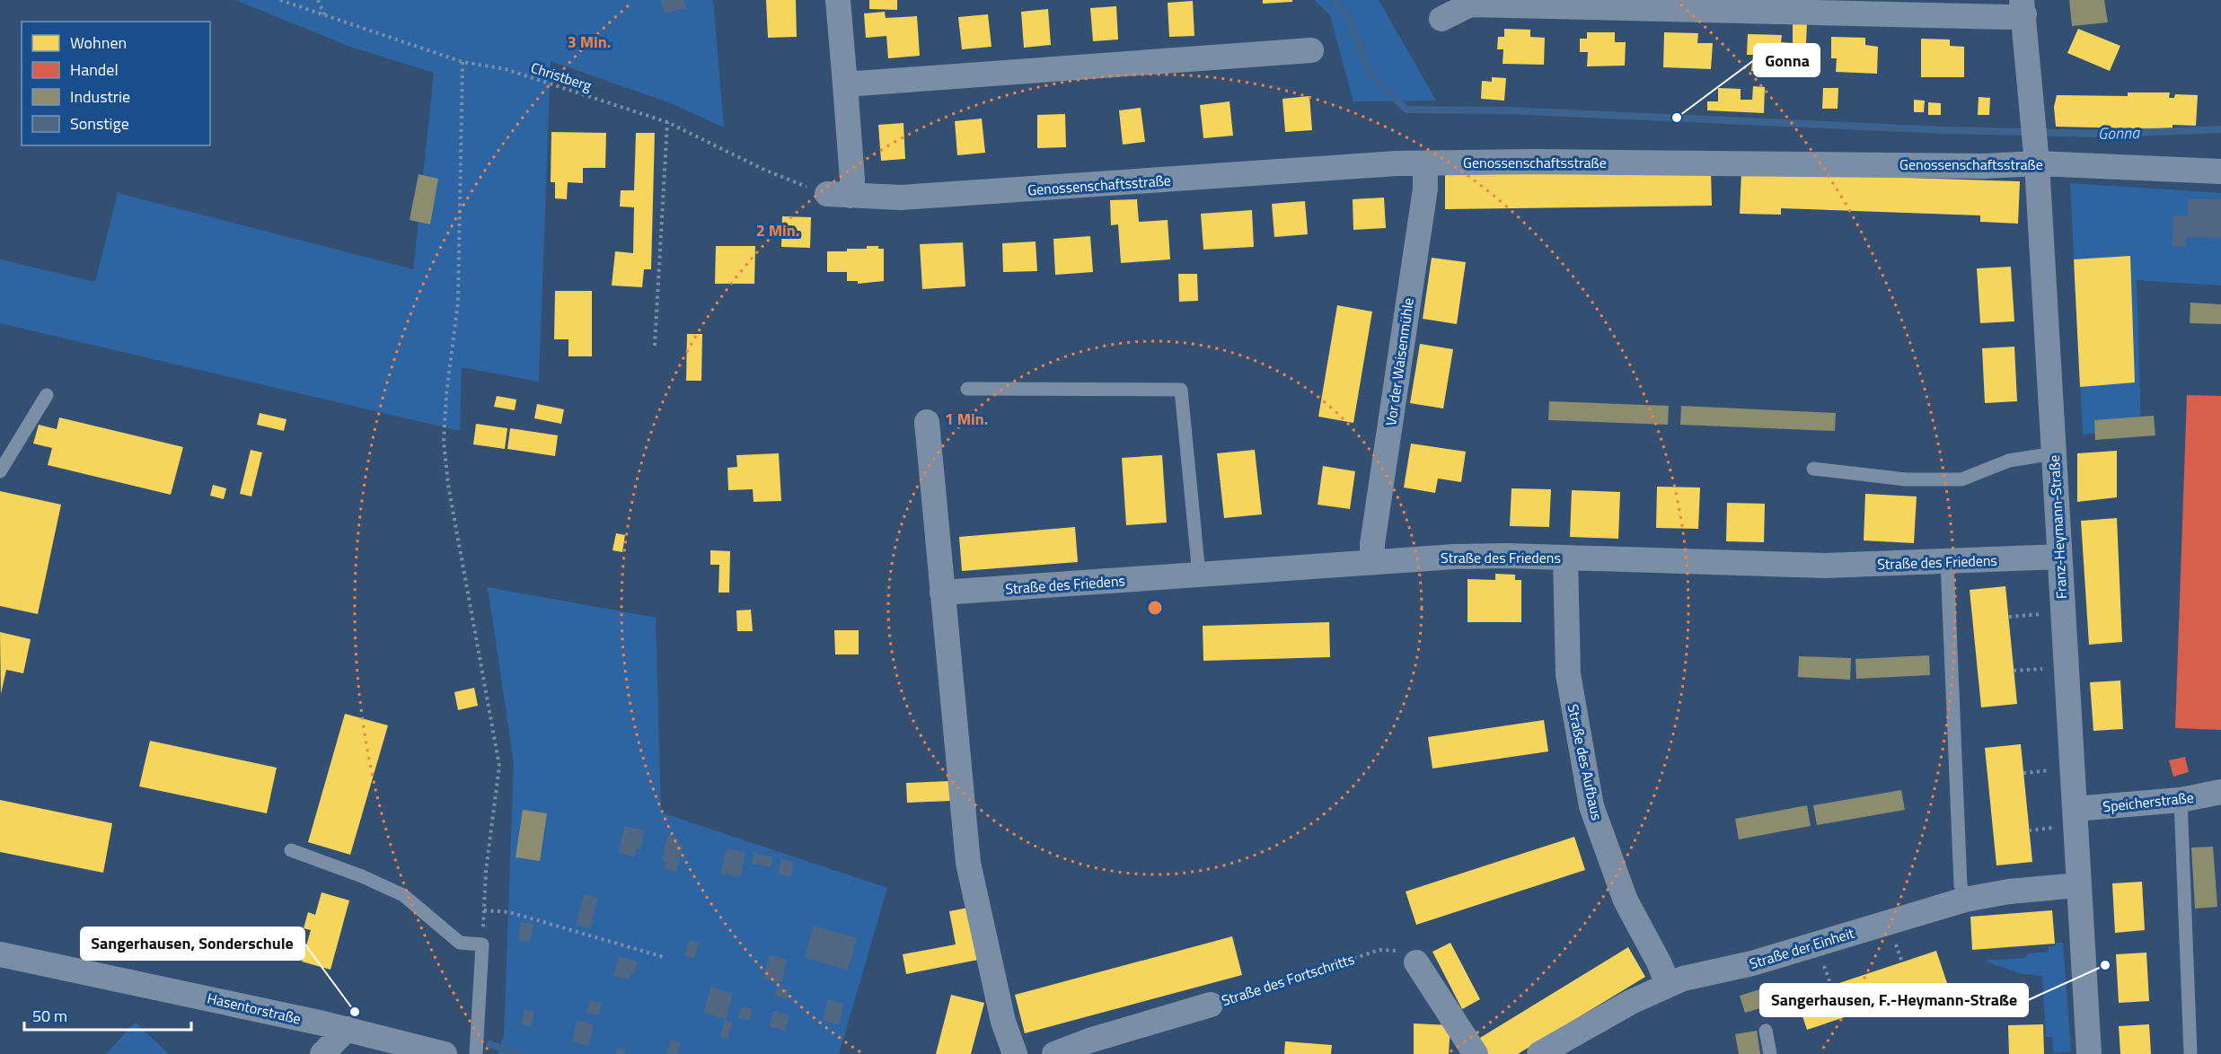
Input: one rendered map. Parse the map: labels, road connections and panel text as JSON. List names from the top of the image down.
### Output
{
  "streets": {
    "street": [
      "Genossenschaftsstraße",
      "Vor der Waisenmühle",
      "Franz-Heymann-Straße",
      "Straße des Friedens",
      "Straße des Aufbaus",
      "Speicherstraße",
      "Straße der Einheit",
      "Straße des Fortschritts",
      "Hasentorstraße"
    ],
    "path": ["Christberg"]
  },
  "crossings": [
    ["Christberg", "Genossenschaftsstraße"],
    ["Genossenschaftsstraße", "Vor der Waisenmühle"],
    ["Genossenschaftsstraße", "Franz-Heymann-Straße"],
    ["Vor der Waisenmühle", "Straße des Friedens"],
    ["Franz-Heymann-Straße", "Straße des Friedens"],
    ["Franz-Heymann-Straße", "Speicherstraße"],
    ["Franz-Heymann-Straße", "Straße der Einheit"],
    ["Straße des Friedens", "Straße des Aufbaus"],
    ["Straße des Aufbaus", "Straße der Einheit"]
  ],
  "water": ["Gonna"],
  "places": ["Gonna", "Sangerhausen, F.-Heymann-Straße", "Sangerhausen, Sonderschule"],
  "legend": [
    "Wohnen",
    "Handel",
    "Industrie",
    "Sonstige"
  ],
  "scale_bar": "50 m",
  "rings": ["3 Min.", "2 Min.", "1 Min."]
}
